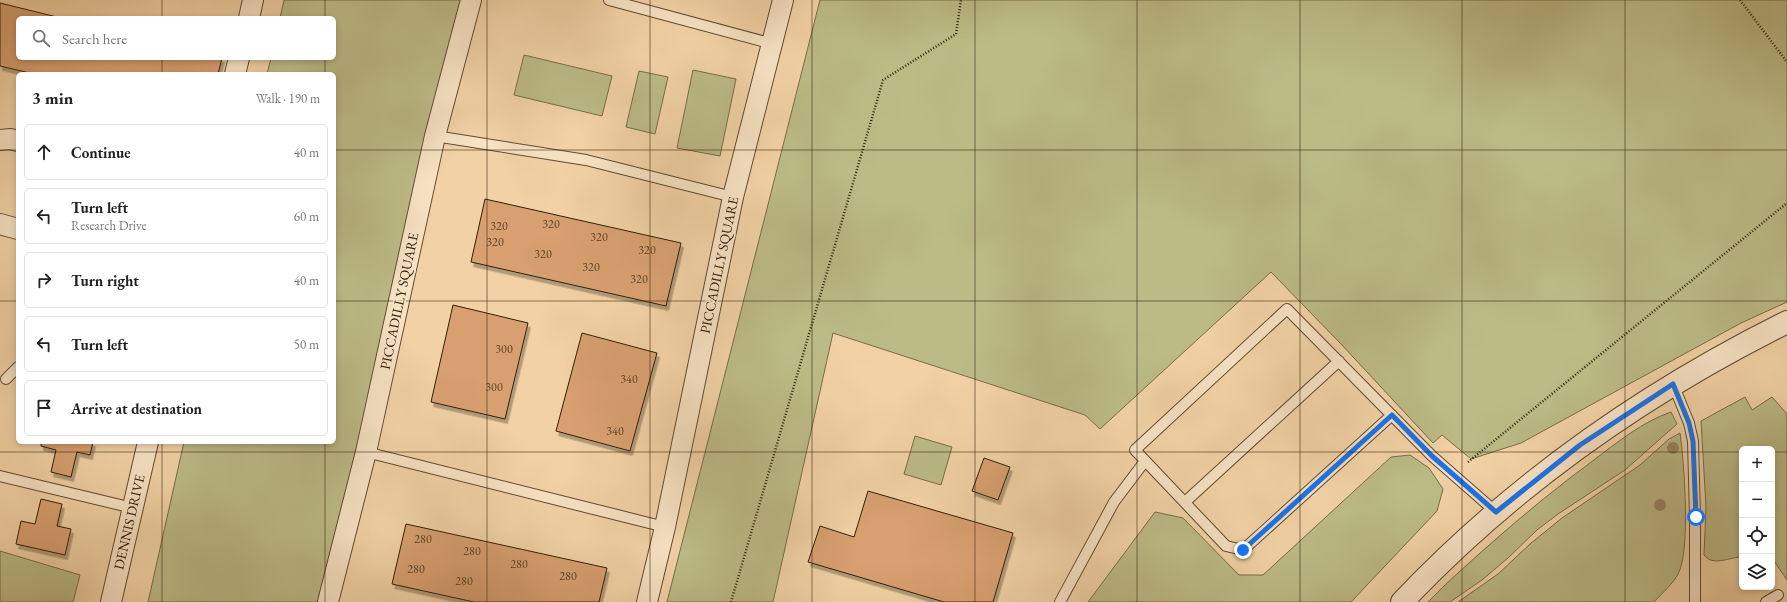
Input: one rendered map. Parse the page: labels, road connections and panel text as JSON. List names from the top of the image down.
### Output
{
  "streets": {
    "street": ["PICCADILLY SQUARE", "DENNIS DRIVE"]
  },
  "house_numbers": [
    "320",
    "320",
    "320",
    "320",
    "320",
    "320",
    "320",
    "320",
    "300",
    "340",
    "300",
    "340",
    "280",
    "280",
    "280",
    "280",
    "280",
    "280"
  ],
  "page": {
    "search": "Search here",
    "heading": ["3 min", "Walk · 190 m"],
    "list": [
      ["Continue", "40 m"],
      ["Turn left", "Research Drive", "60 m"],
      ["Turn right", "40 m"],
      ["Turn left", "50 m"],
      "Arrive at destination"
    ],
    "map_buttons": ["+", "−"]
  }
}
